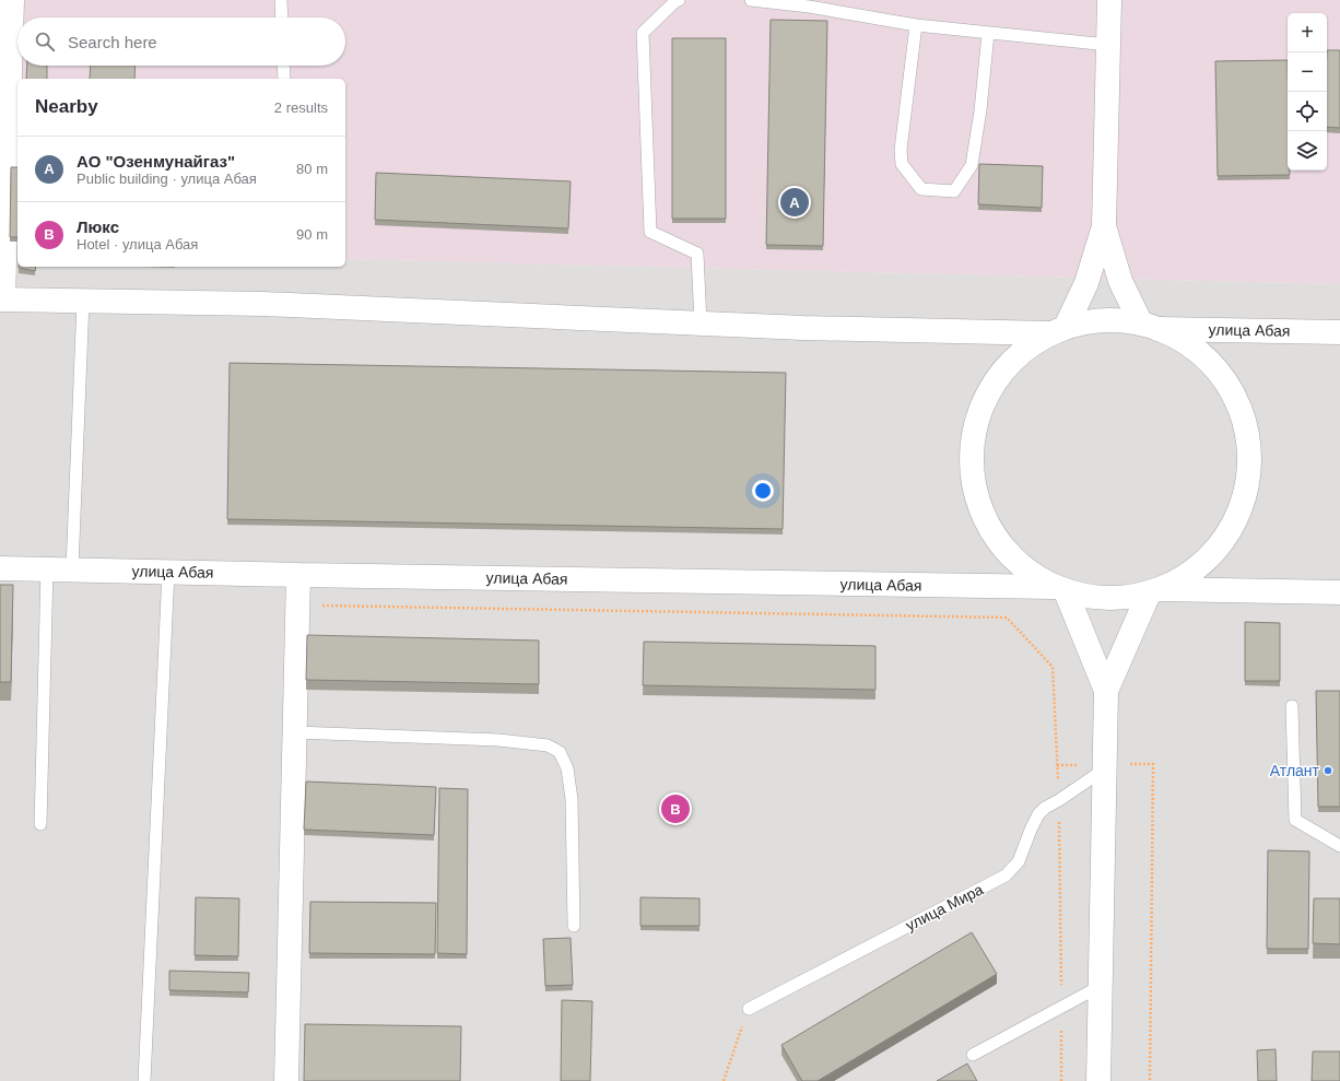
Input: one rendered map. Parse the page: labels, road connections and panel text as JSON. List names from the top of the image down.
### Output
{
  "streets": {
    "street": ["улица Абая"],
    "lane": ["улица Мира"]
  },
  "places": ["Атлант"],
  "page": {
    "map_buttons": ["+", "−"],
    "search": "Search here",
    "heading": ["Nearby", "2 results"],
    "list": [
      {
        "mark": "A",
        "name": "АО \"Озенмунайгаз\"",
        "note": "Public building · улица Абая",
        "value": "80 m"
      },
      {
        "mark": "B",
        "name": "Люкс",
        "note": "Hotel · улица Абая",
        "value": "90 m"
      }
    ],
    "pins": ["A", "B"]
  }
}
